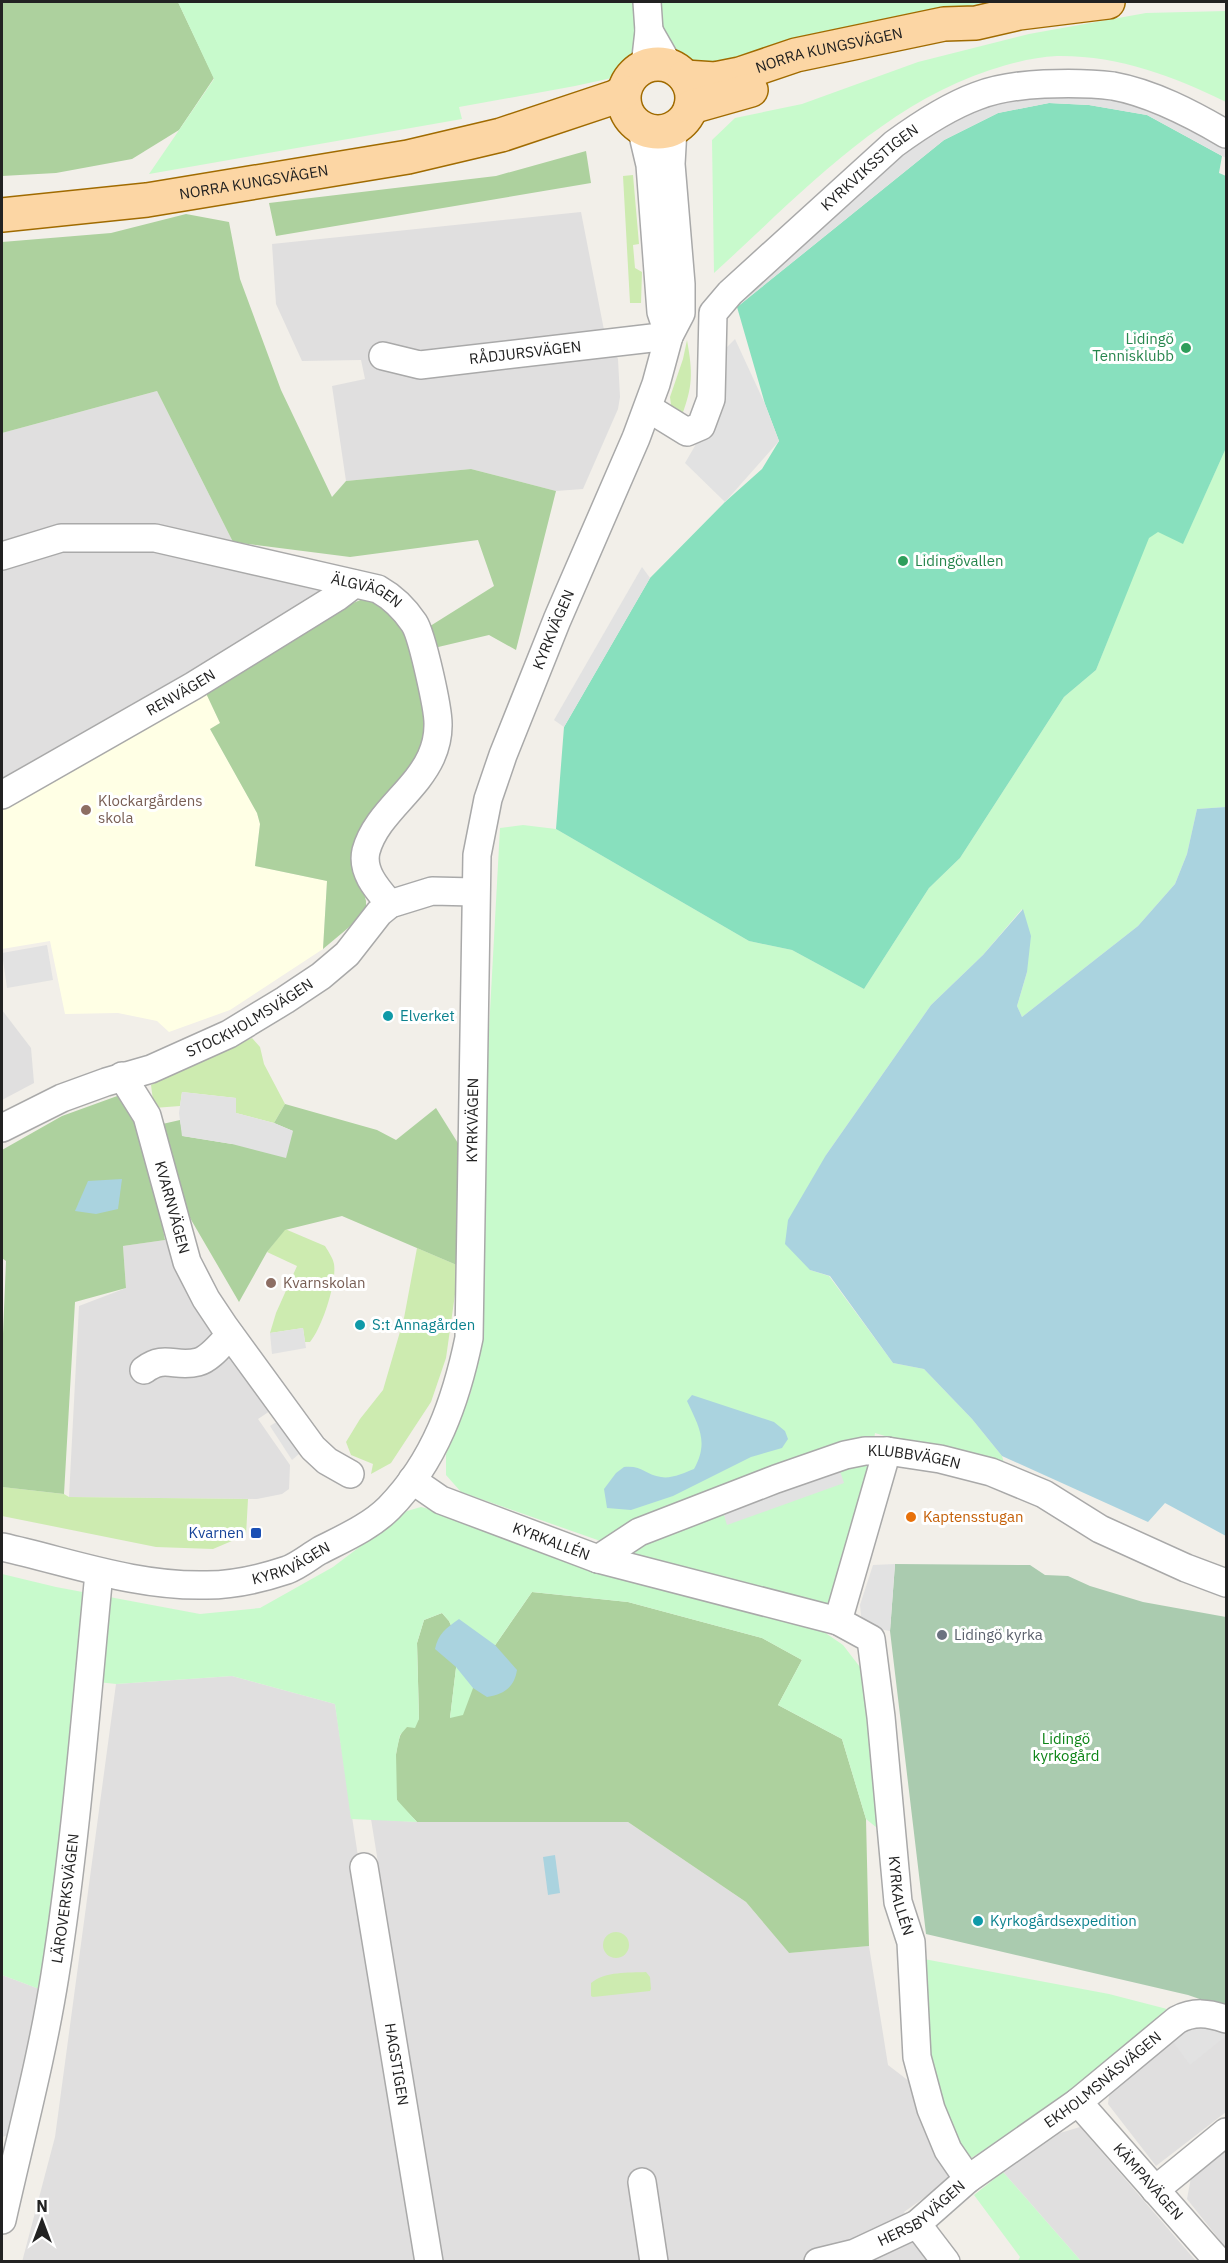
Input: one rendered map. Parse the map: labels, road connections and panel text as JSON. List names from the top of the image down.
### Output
{
  "streets": {
    "main road": ["NORRA KUNGSVÄGEN"],
    "street": [
      "KYRKVIKSSTIGEN",
      "RÅDJURSVÄGEN",
      "ÄLGVÄGEN",
      "KYRKVÄGEN",
      "RENVÄGEN",
      "STOCKHOLMSVÄGEN",
      "KVARNVÄGEN",
      "KLUBBVÄGEN",
      "KYRKALLÉN",
      "LÄROVERKSVÄGEN",
      "HAGSTIGEN",
      "EKHOLMSNÄSVÄGEN",
      "KÄMPAVÄGEN",
      "HERSBYVÄGEN"
    ]
  },
  "crossings": [
    ["NORRA KUNGSVÄGEN", "KYRKVÄGEN"],
    ["KYRKVIKSSTIGEN", "KYRKVÄGEN"],
    ["RÅDJURSVÄGEN", "KYRKVÄGEN"],
    ["ÄLGVÄGEN", "RENVÄGEN"],
    ["ÄLGVÄGEN", "STOCKHOLMSVÄGEN"],
    ["KYRKVÄGEN", "STOCKHOLMSVÄGEN"],
    ["KYRKVÄGEN", "KYRKALLÉN"],
    ["KYRKVÄGEN", "LÄROVERKSVÄGEN"],
    ["STOCKHOLMSVÄGEN", "KVARNVÄGEN"],
    ["KLUBBVÄGEN", "KYRKALLÉN"],
    ["KYRKALLÉN", "EKHOLMSNÄSVÄGEN"],
    ["KYRKALLÉN", "HERSBYVÄGEN"],
    ["EKHOLMSNÄSVÄGEN", "KÄMPAVÄGEN"],
    ["EKHOLMSNÄSVÄGEN", "HERSBYVÄGEN"]
  ],
  "parks": ["Lidingö kyrkogård"],
  "places": {
    "other": [
      "Lidingö Tennisklubb",
      "Lidingövallen",
      "Klockargårdens skola",
      "Elverket",
      "Kvarnskolan",
      "S:t Annagården",
      "Kaptensstugan",
      "Lidingö kyrka",
      "Kyrkogårdsexpedition"
    ],
    "transit": ["Kvarnen"]
  },
  "north": "top"
}
